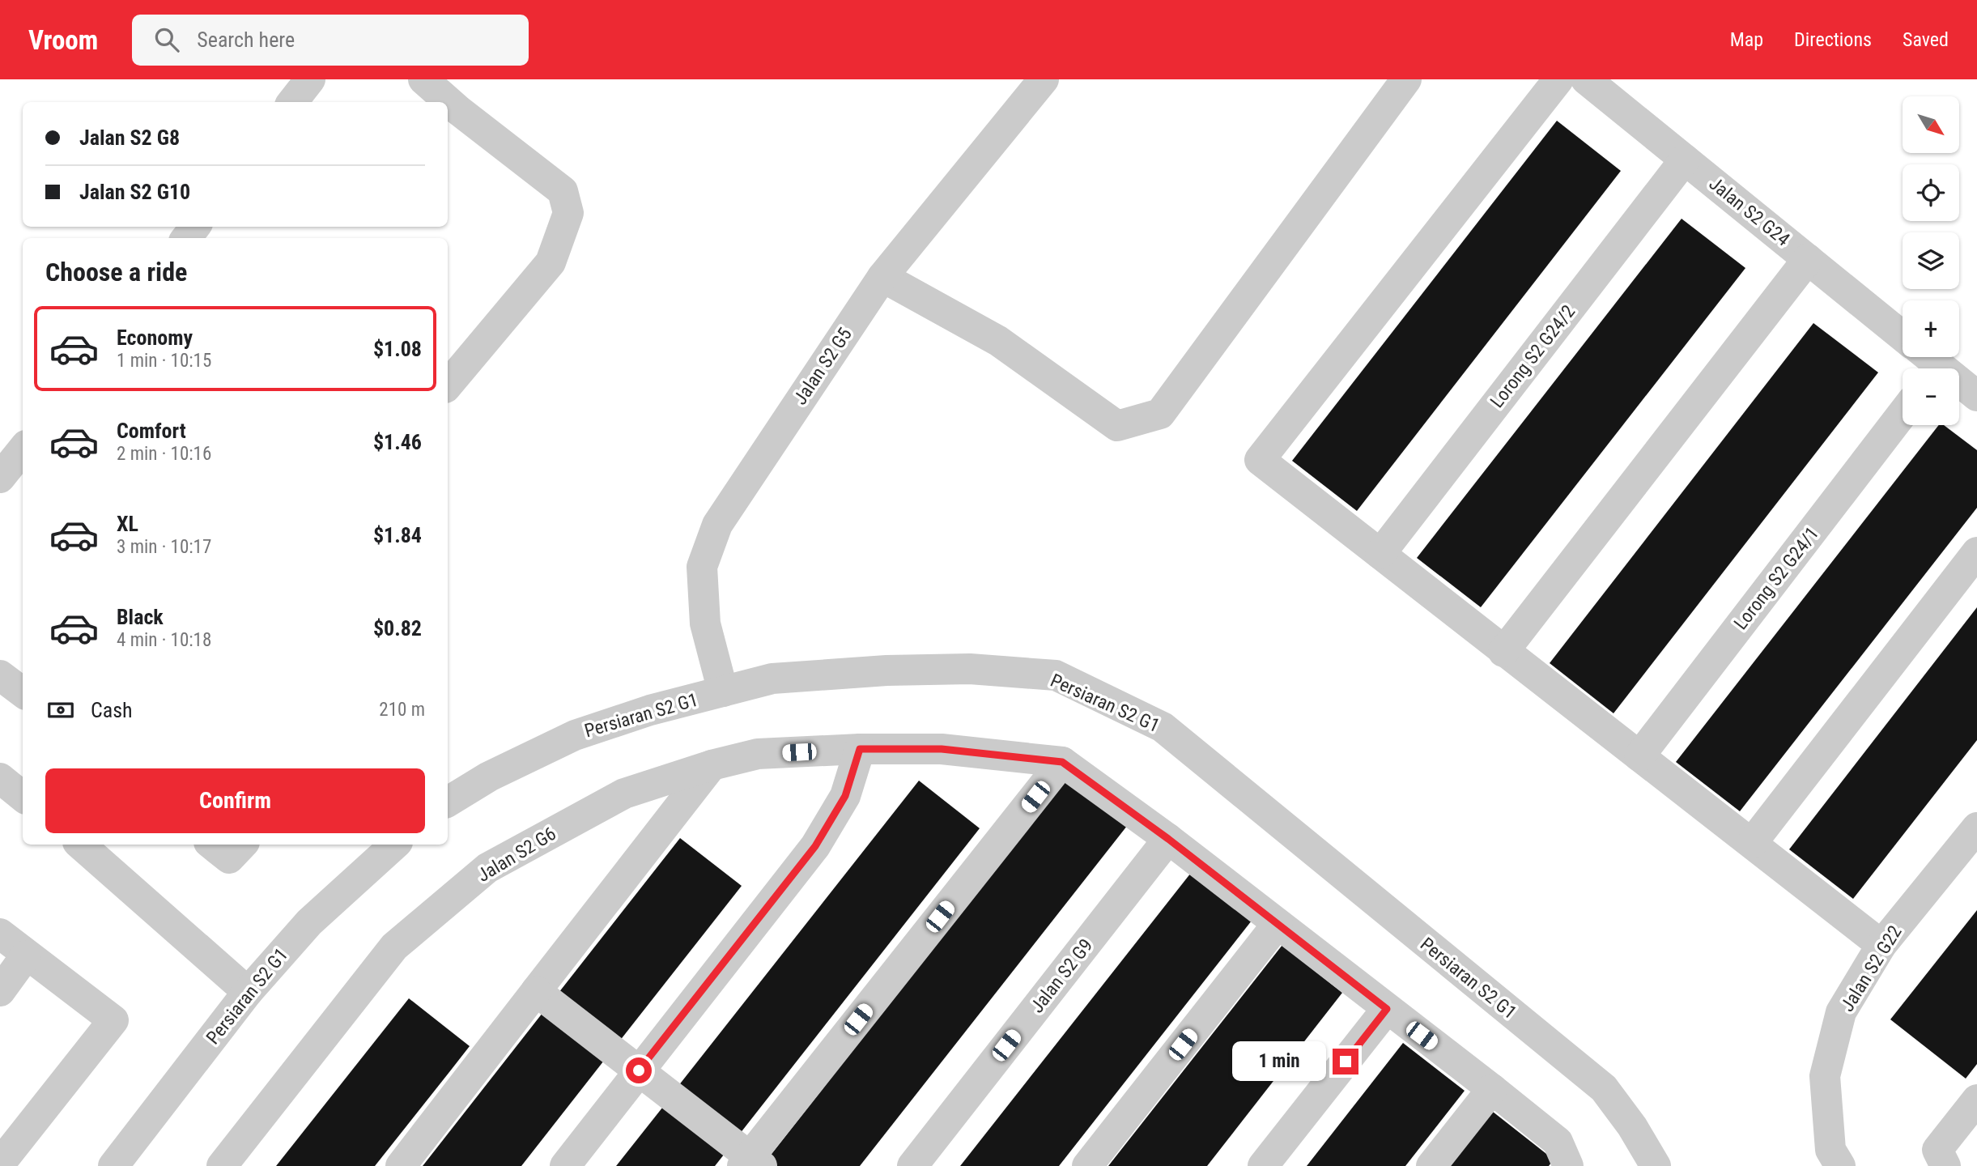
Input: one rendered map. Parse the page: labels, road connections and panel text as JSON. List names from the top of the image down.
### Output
{
  "streets": {
    "street": [
      "Jalan S2 G24",
      "Lorong S2 G24/2",
      "Jalan S2 G5",
      "Lorong S2 G24/1",
      "Persiaran S2 G1",
      "Jalan S2 G6",
      "Jalan S2 G22",
      "Jalan S2 G9"
    ]
  },
  "crossings": [
    ["Jalan S2 G24", "Lorong S2 G24/2"],
    ["Jalan S2 G5", "Persiaran S2 G1"]
  ],
  "north": "bottom right",
  "page": {
    "header": "Vroom",
    "search": "Search here",
    "nav": ["Map", "Directions", "Saved"],
    "map_buttons": ["+", "−"],
    "banner": ["Jalan S2 G8", "Jalan S2 G10"],
    "heading": "Choose a ride",
    "list": [
      {
        "name": "Economy",
        "note": "1 min · 10:15",
        "value": "$1.08"
      },
      {
        "name": "Comfort",
        "note": "2 min · 10:16",
        "value": "$1.46"
      },
      {
        "name": "XL",
        "note": "3 min · 10:17",
        "value": "$1.84"
      },
      {
        "name": "Black",
        "note": "4 min · 10:18",
        "value": "$0.82"
      }
    ],
    "pay": ["Cash", "210 m"],
    "buttons": "Confirm",
    "bubble": "1 min"
  }
}
